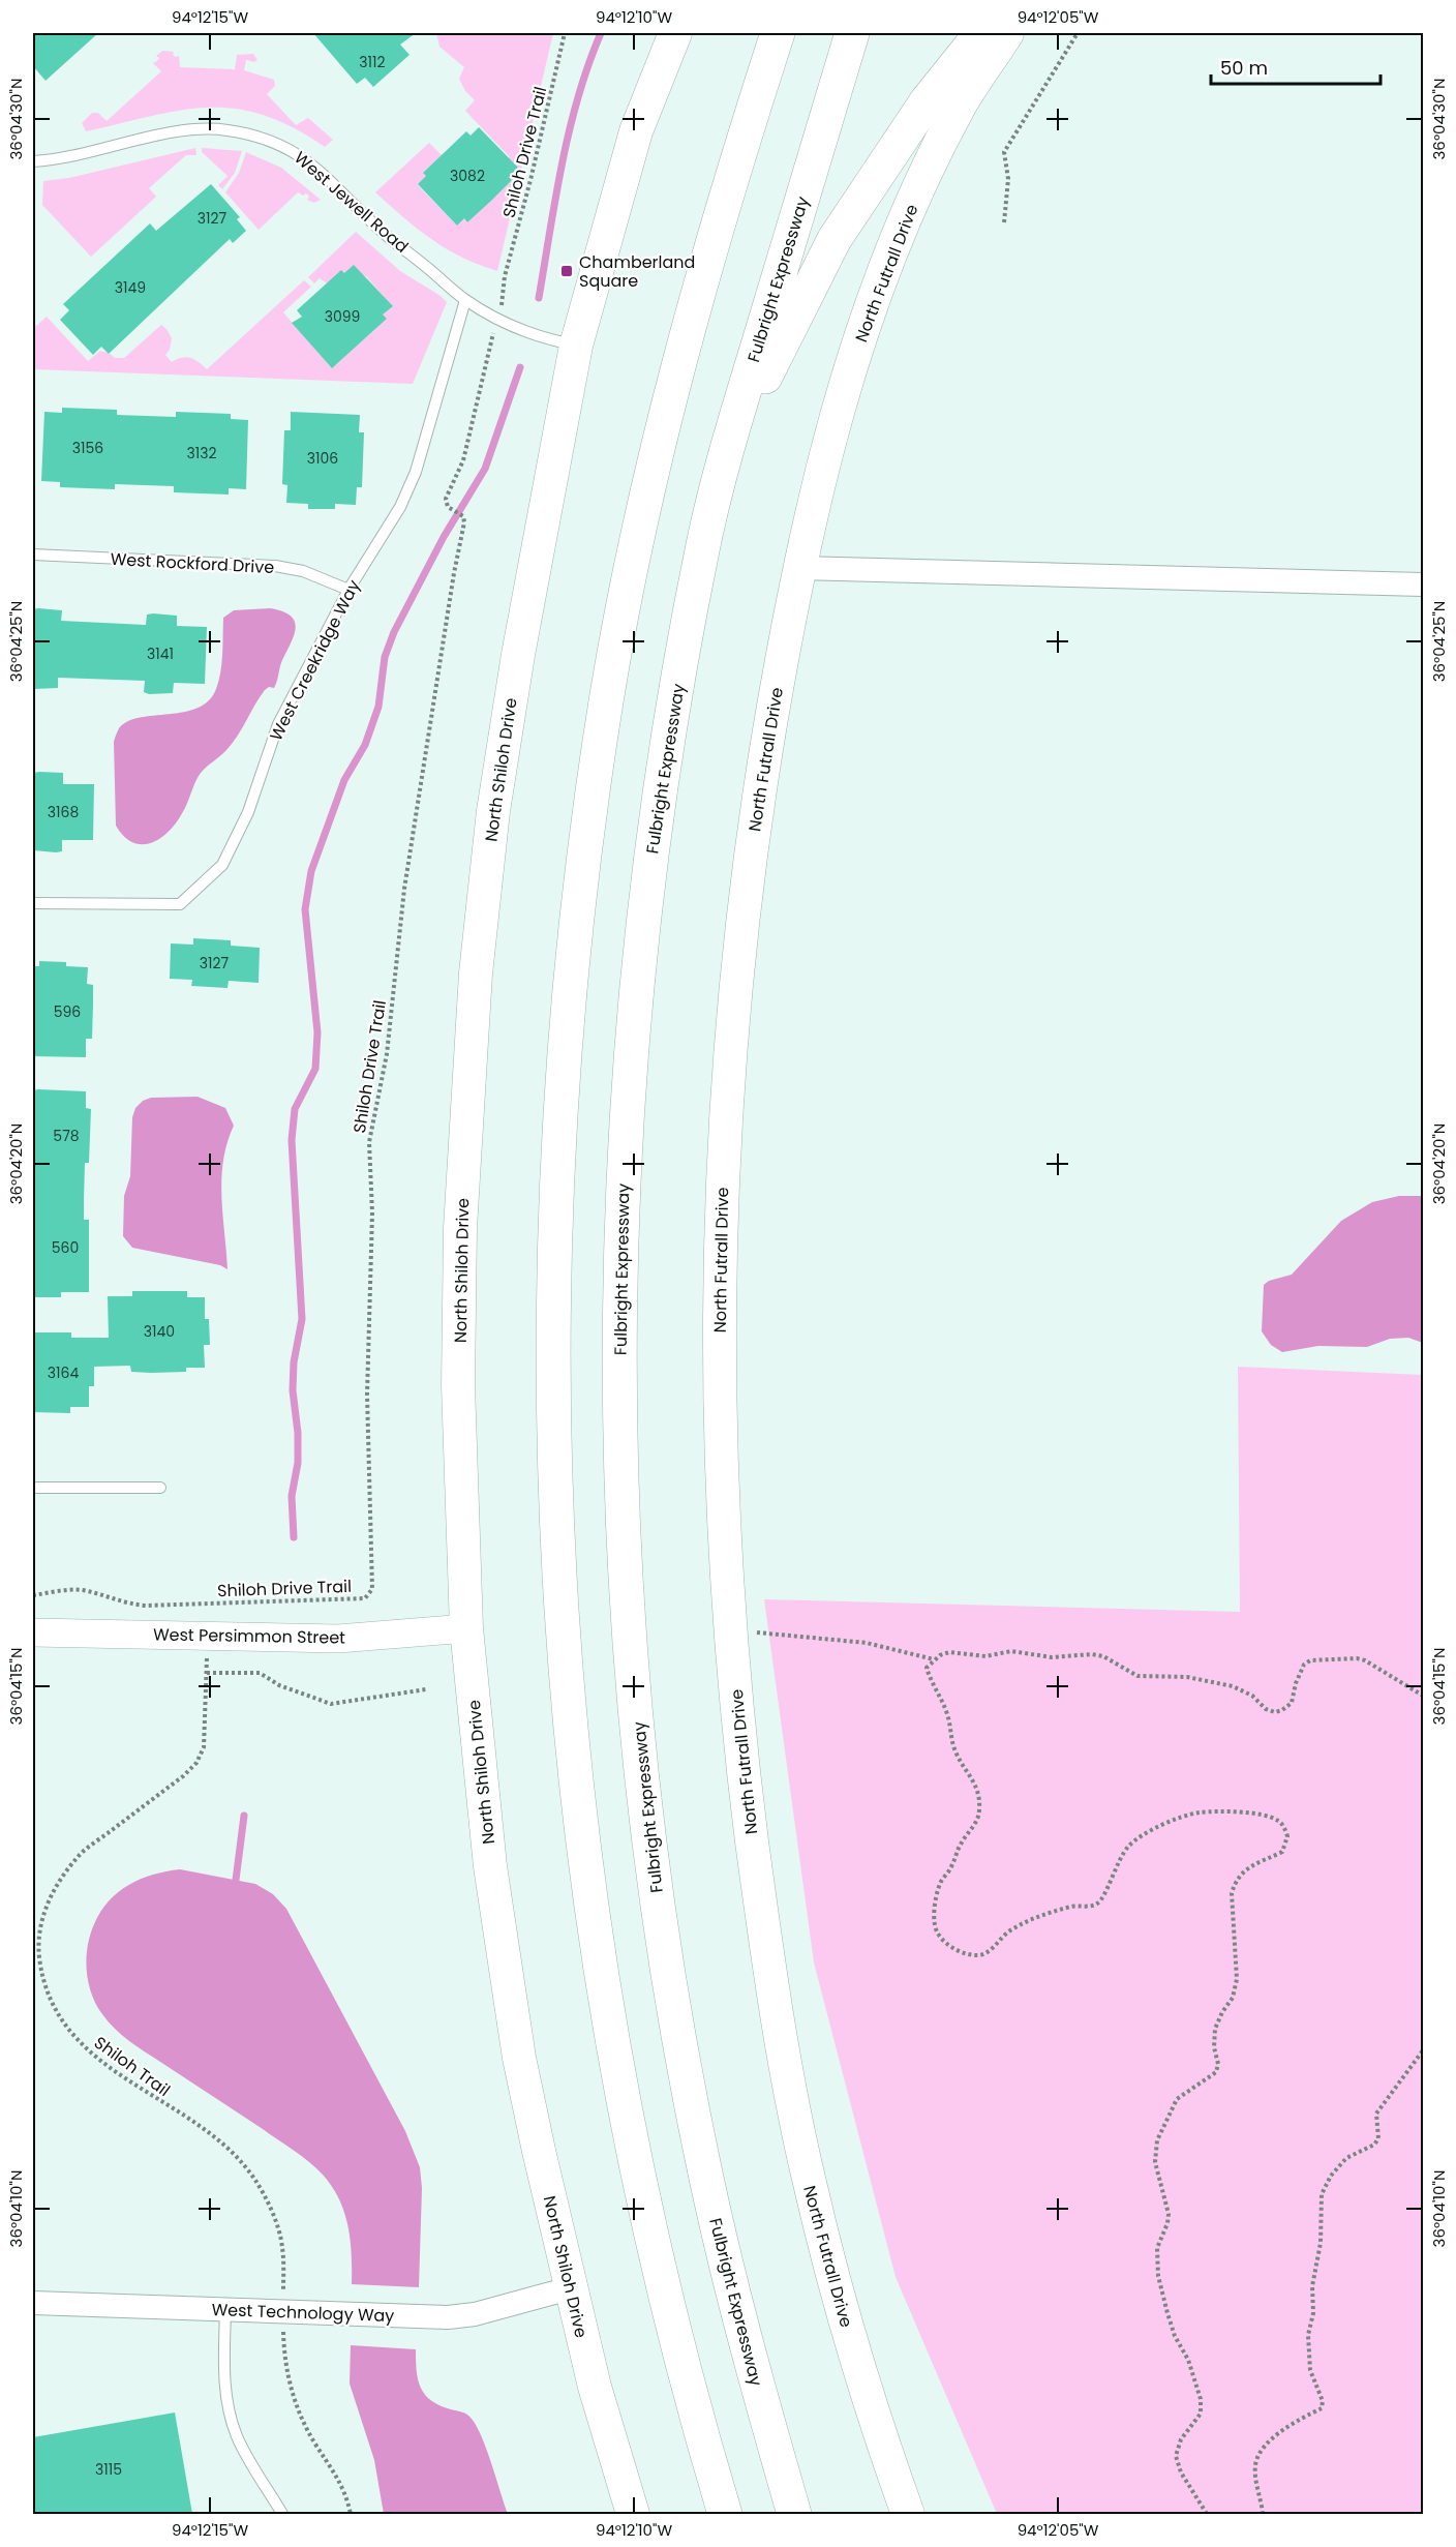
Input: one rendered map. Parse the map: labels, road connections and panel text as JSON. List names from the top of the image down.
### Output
{
  "streets": {
    "highway": ["Fulbright Expressway"],
    "main road": ["North Futrall Drive", "North Shiloh Drive"],
    "street": ["West Persimmon Street", "West Technology Way"],
    "lane": ["West Jewell Road", "West Rockford Drive", "West Creekridge Way"],
    "path": ["Shiloh Drive Trail", "Shiloh Trail"]
  },
  "crossings": [
    ["West Jewell Road", "West Creekridge Way"],
    ["West Jewell Road", "North Shiloh Drive"],
    ["West Rockford Drive", "West Creekridge Way"],
    ["North Shiloh Drive", "West Persimmon Street"],
    ["North Shiloh Drive", "West Technology Way"],
    ["West Persimmon Street", "Shiloh Trail"]
  ],
  "places": {
    "transit": ["Chamberland Square"]
  },
  "house_numbers": [
    "3112",
    "3082",
    "3127",
    "3149",
    "3099",
    "3156",
    "3132",
    "3106",
    "3141",
    "3168",
    "3127",
    "596",
    "578",
    "560",
    "3140",
    "3164",
    "3115"
  ],
  "scale_bar": "50 m",
  "coordinates": [
    "94°12'15\"W",
    "94°12'10\"W",
    "94°12'05\"W",
    "36°04'30\"N",
    "36°04'25\"N",
    "36°04'20\"N",
    "36°04'15\"N",
    "36°04'10\"N"
  ]
}
